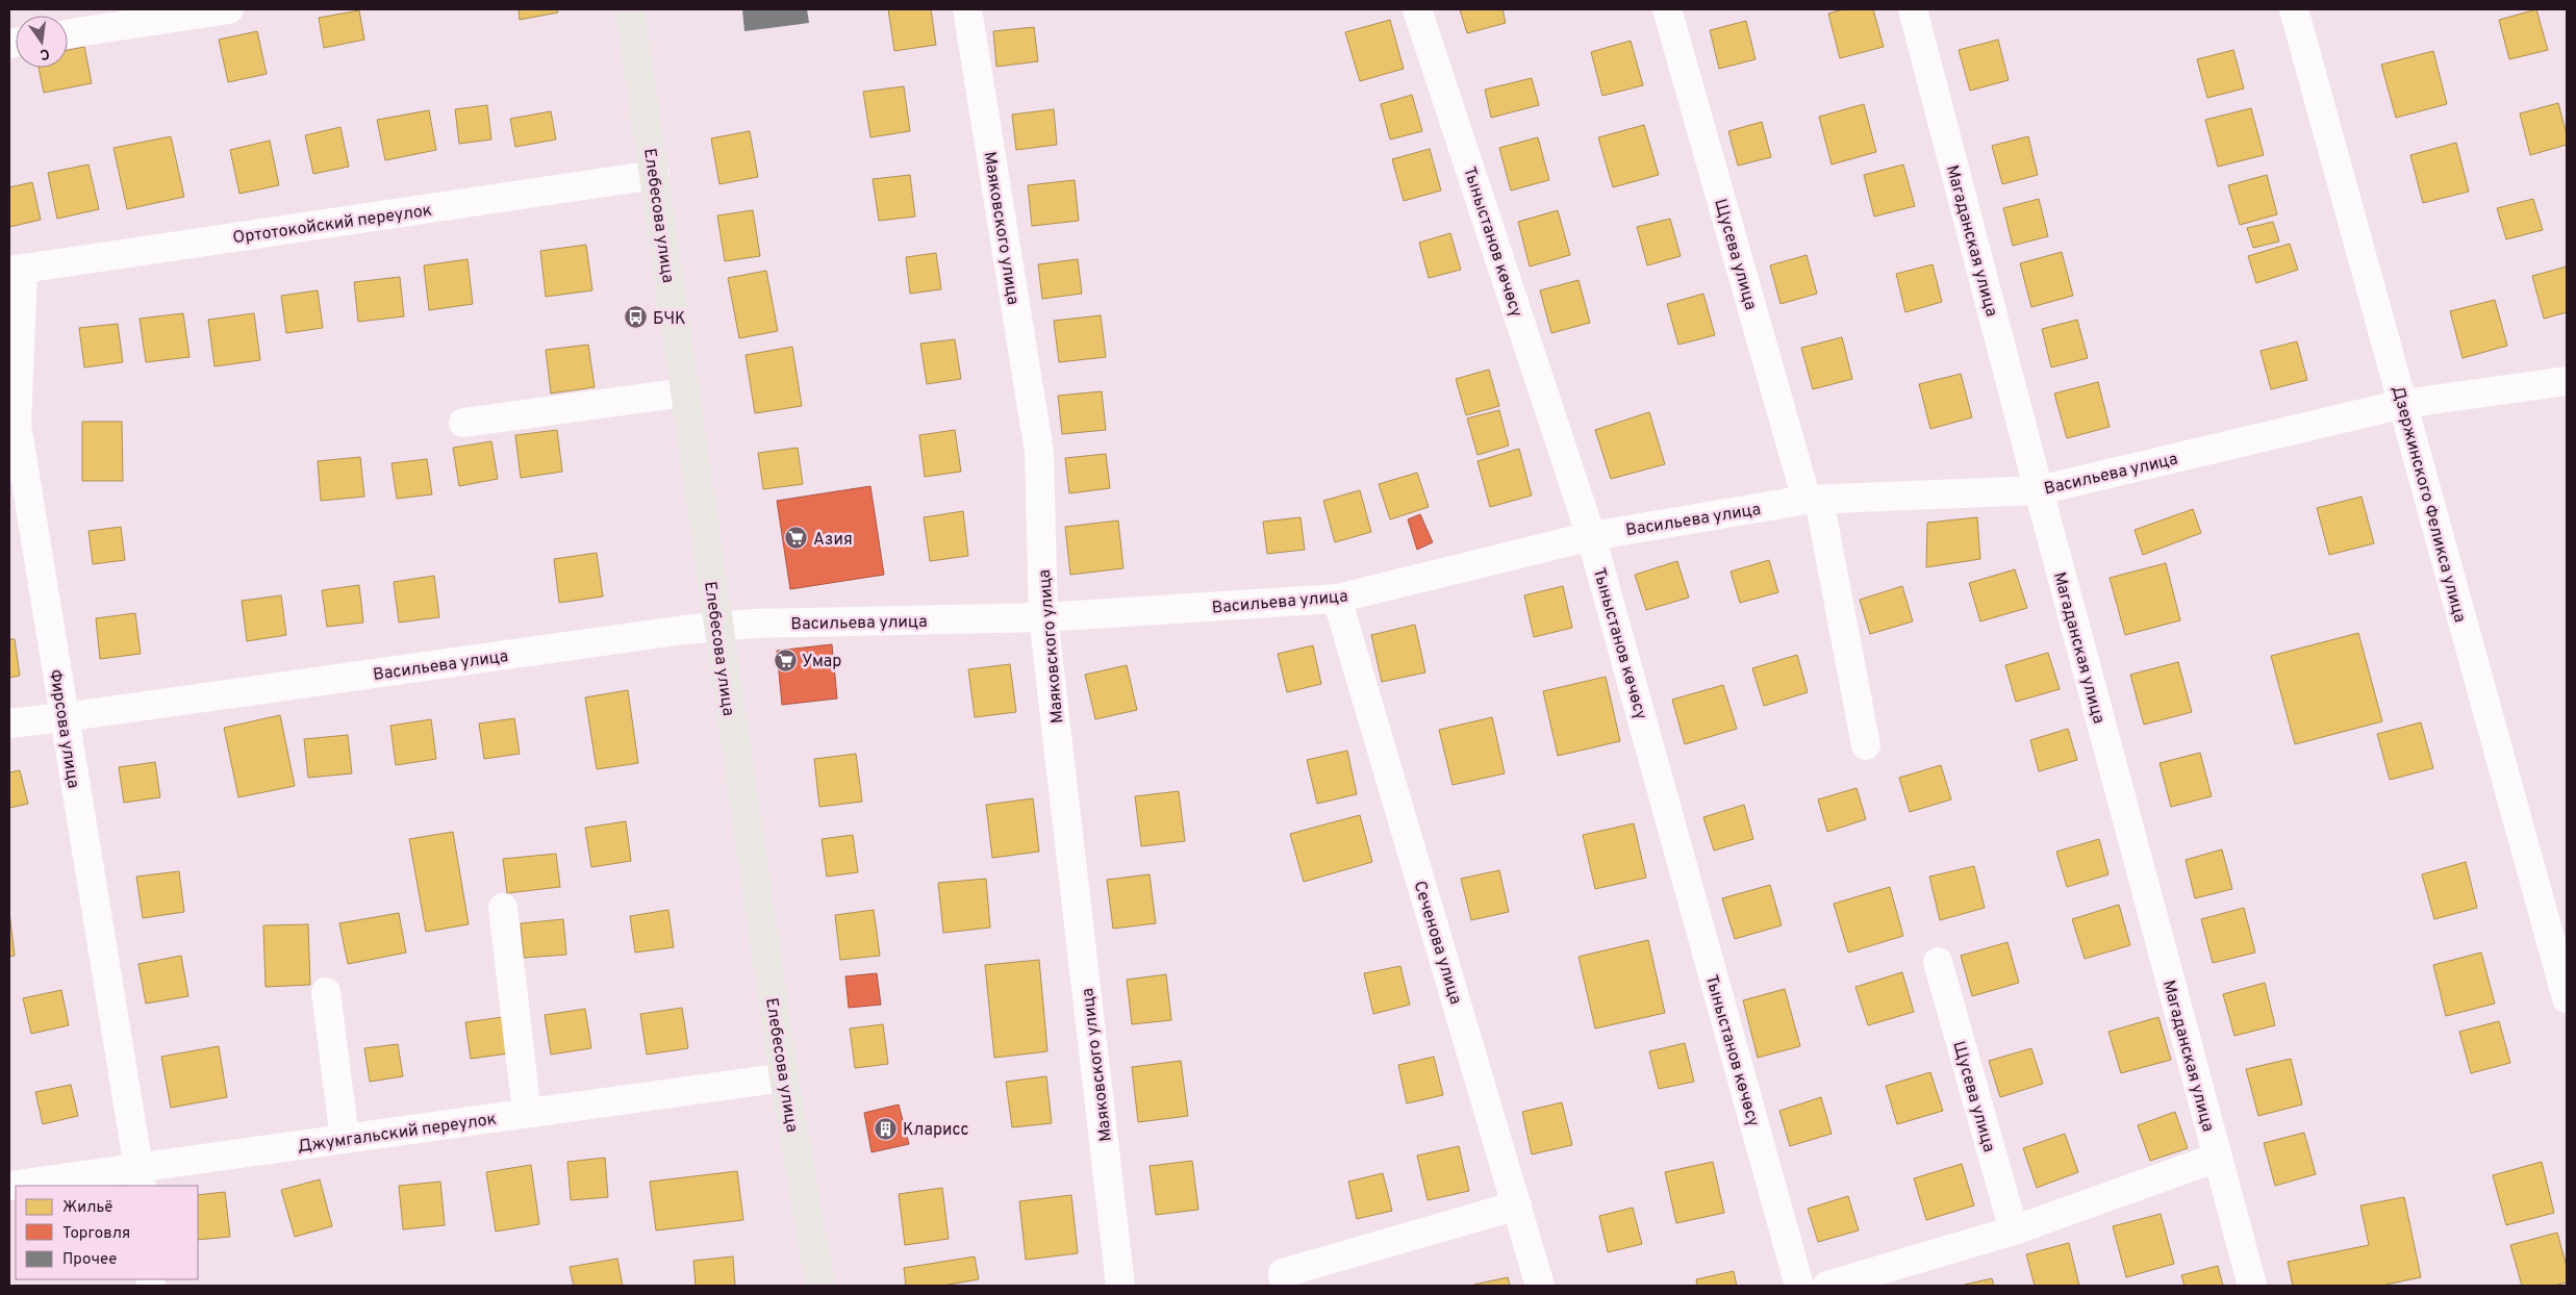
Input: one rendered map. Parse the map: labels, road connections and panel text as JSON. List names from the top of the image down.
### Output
{
  "streets": {
    "main road": ["Елебесова улица"],
    "street": [
      "Ортотокойский переулок",
      "Маяковского улица",
      "Магаданская улица",
      "Тыныстанов көчөсү",
      "Щусева улица",
      "Васильева улица",
      "Дзержинского Феликса улица",
      "Фирсова улица",
      "Сеченова улица",
      "Джумгальский переулок"
    ]
  },
  "crossings": [
    ["Елебесова улица", "Ортотокойский переулок"],
    ["Елебесова улица", "Васильева улица"],
    ["Елебесова улица", "Джумгальский переулок"],
    ["Ортотокойский переулок", "Фирсова улица"],
    ["Маяковского улица", "Васильева улица"],
    ["Магаданская улица", "Васильева улица"],
    ["Тыныстанов көчөсү", "Васильева улица"],
    ["Щусева улица", "Васильева улица"],
    ["Васильева улица", "Дзержинского Феликса улица"],
    ["Васильева улица", "Фирсова улица"],
    ["Васильева улица", "Сеченова улица"],
    ["Фирсова улица", "Джумгальский переулок"]
  ],
  "places": {
    "bus stop": ["БЧК"],
    "supermarket": ["Азия", "Умар"],
    "building": ["Кларисс"]
  },
  "legend": ["Жильё", "Торговля", "Прочее"],
  "north": "bottom"
}
